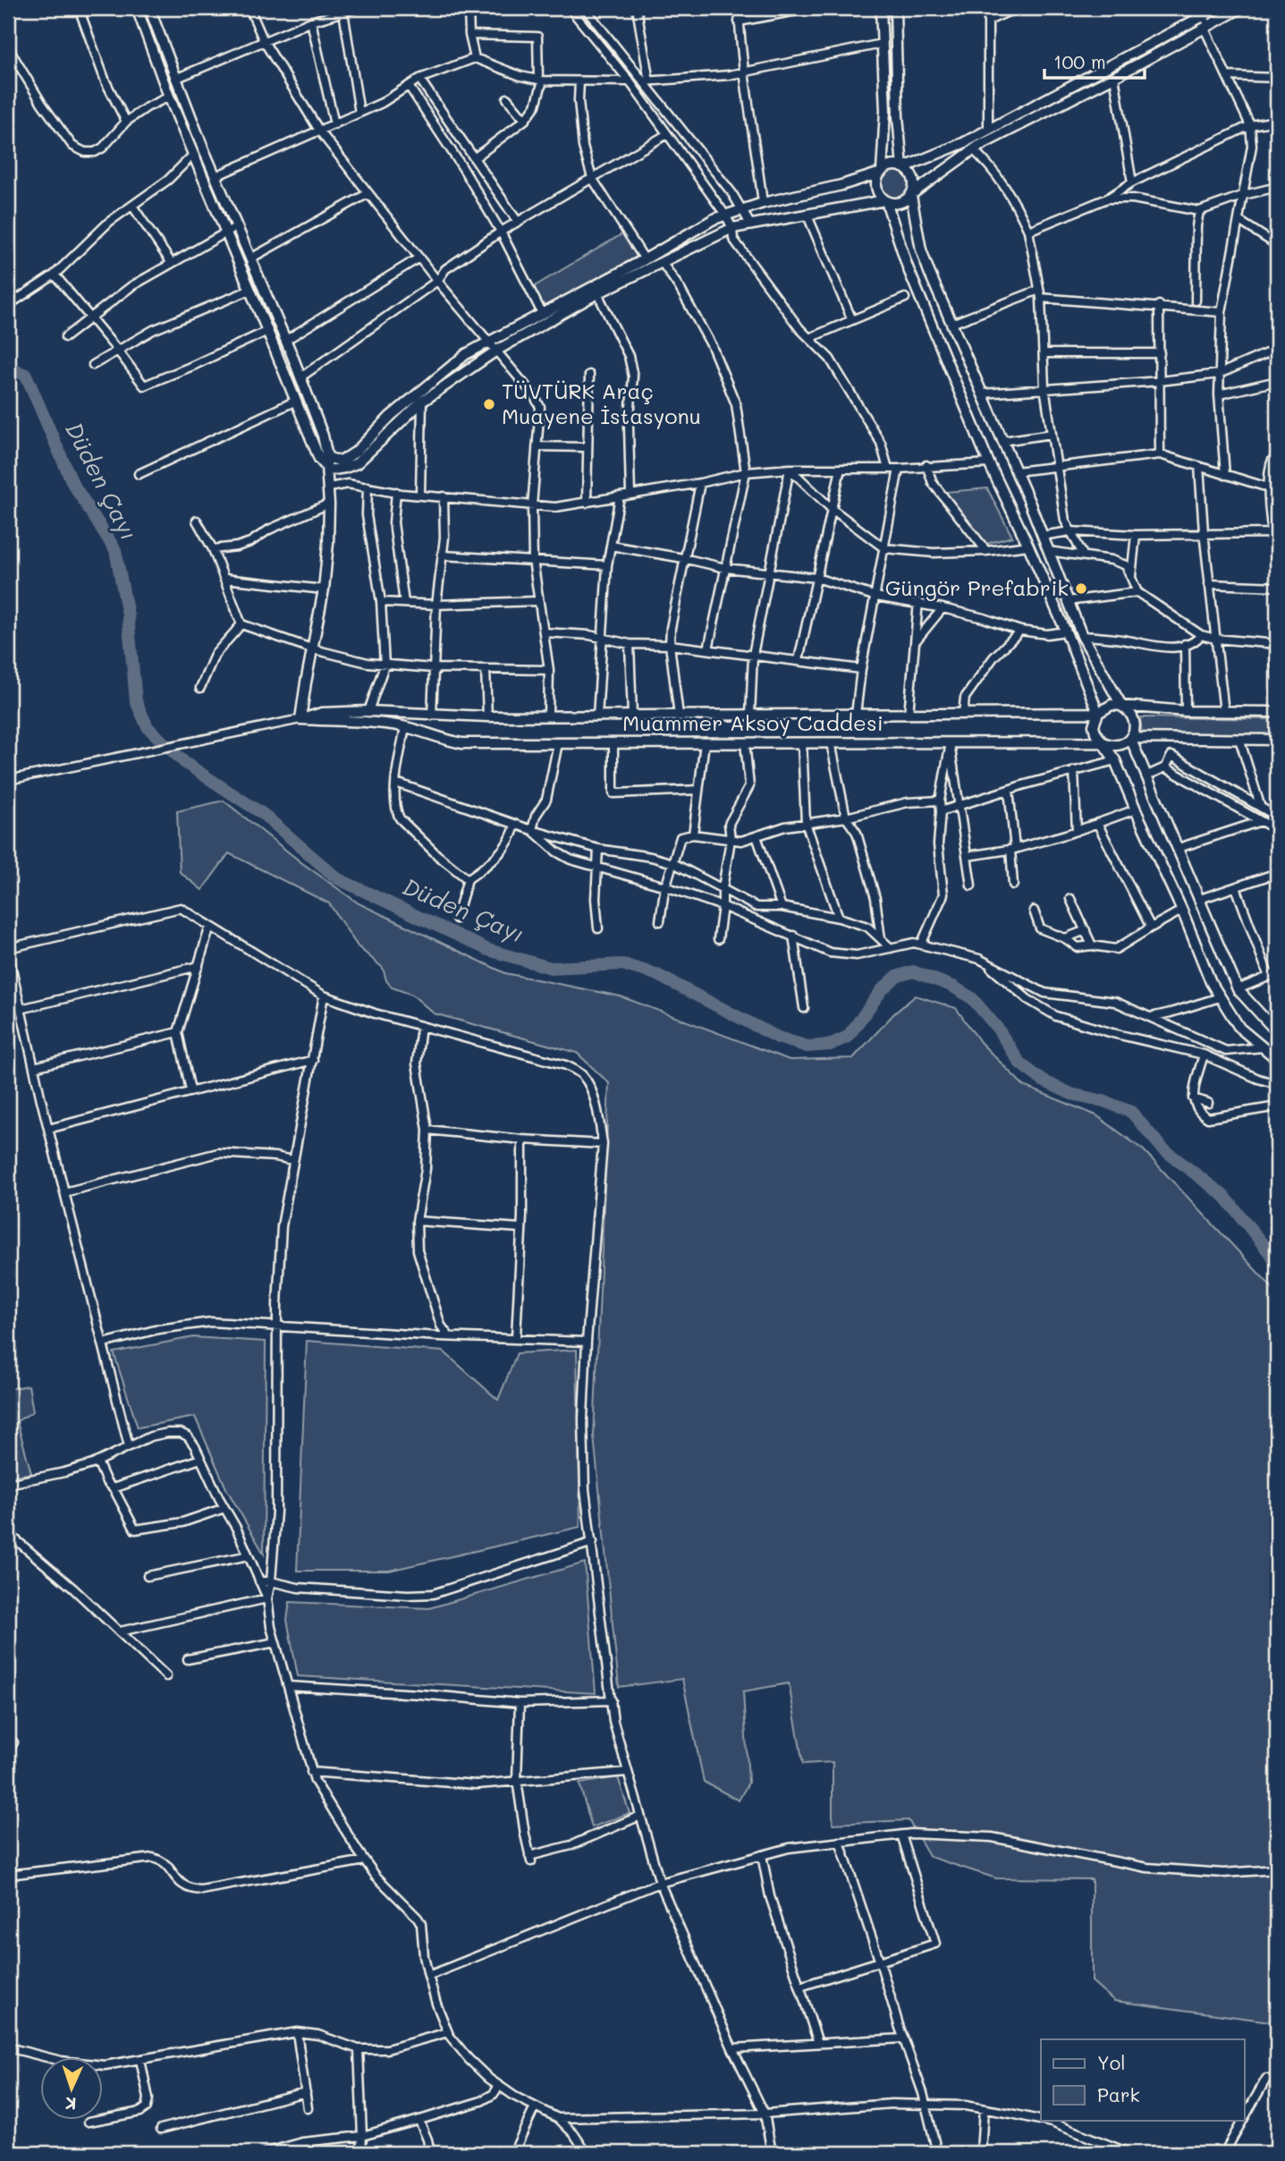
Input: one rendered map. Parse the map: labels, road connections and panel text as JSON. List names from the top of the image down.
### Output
{
  "streets": {
    "main road": ["Muammer Aksoy Caddesi"]
  },
  "water": ["Düden Çayı"],
  "places": ["TÜVTÜRK Araç Muayene İstasyonu", "Güngör Prefabrik"],
  "legend": ["Yol", "Park"],
  "scale_bar": "100 m",
  "north": "bottom"
}
